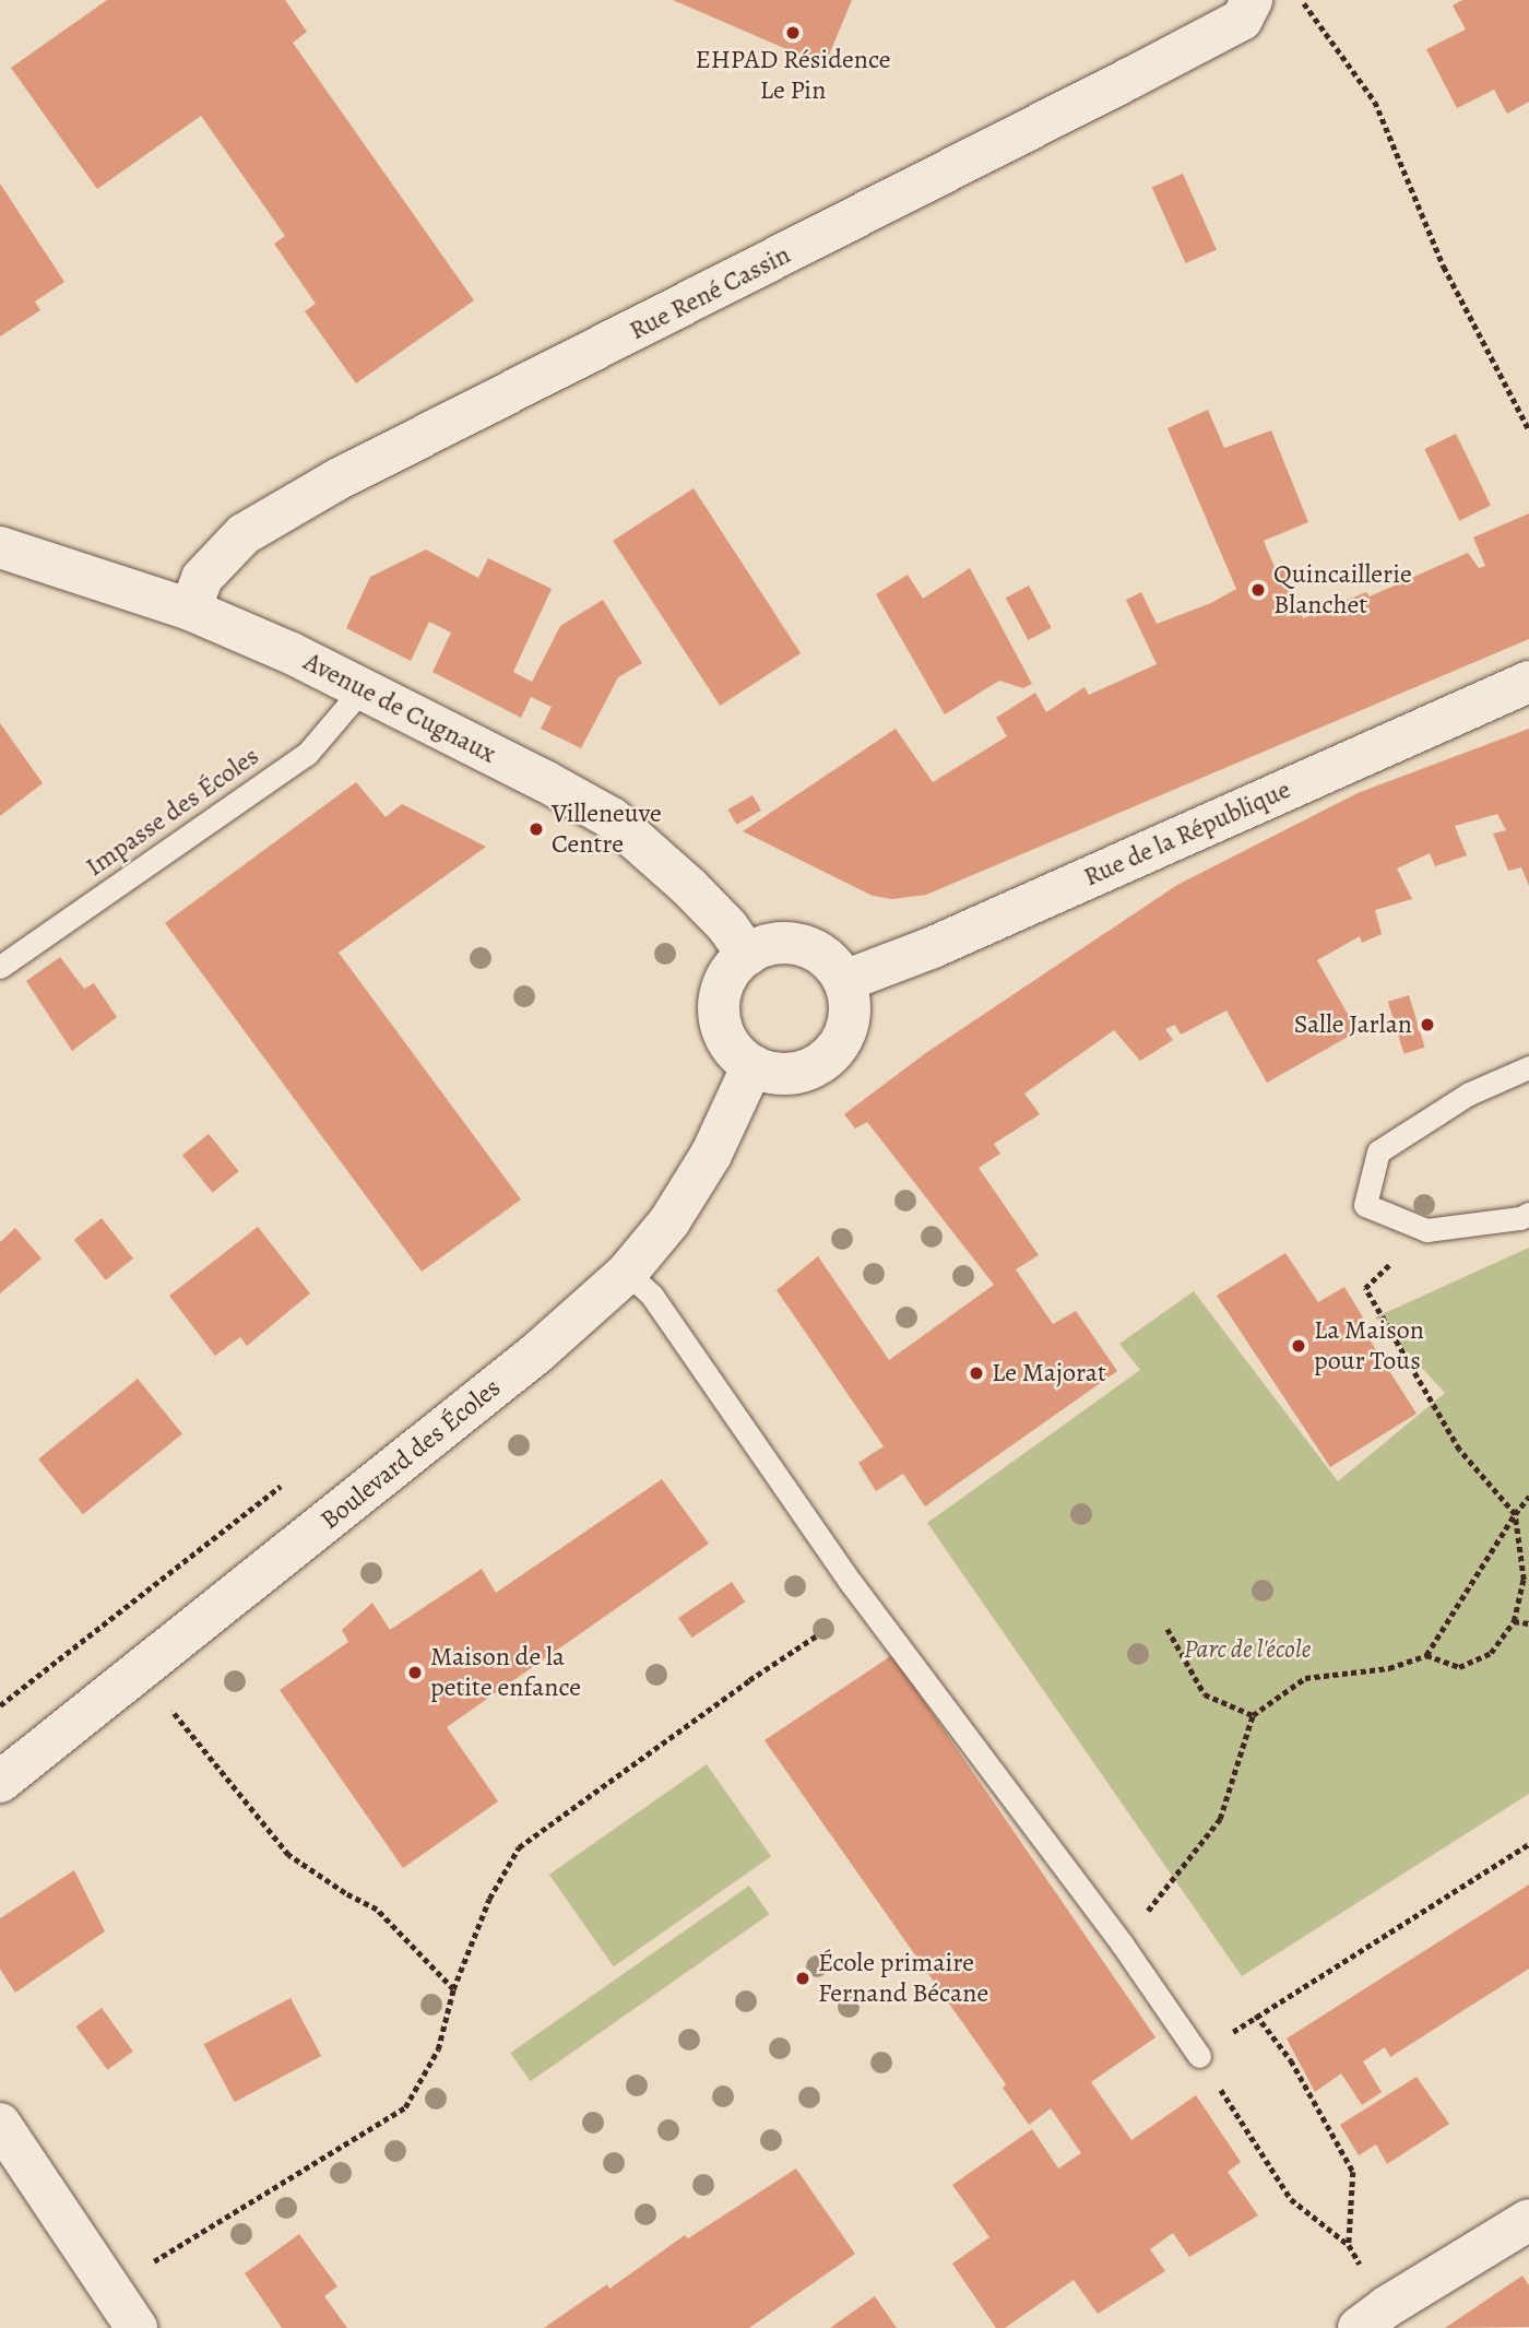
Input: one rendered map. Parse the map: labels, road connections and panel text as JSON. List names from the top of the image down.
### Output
{
  "streets": {
    "street": [
      "Rue René Cassin",
      "Avenue de Cugnaux",
      "Rue de la République",
      "Boulevard des Écoles"
    ],
    "lane": ["Impasse des Écoles"]
  },
  "crossings": [
    ["Rue René Cassin", "Avenue de Cugnaux"],
    ["Avenue de Cugnaux", "Impasse des Écoles"],
    ["Avenue de Cugnaux", "Rue de la République"],
    ["Avenue de Cugnaux", "Boulevard des Écoles"],
    ["Rue de la République", "Boulevard des Écoles"]
  ],
  "parks": ["Parc de l'école"],
  "places": [
    "EHPAD Résidence Le Pin",
    "Quincaillerie Blanchet",
    "Villeneuve Centre",
    "Salle Jarlan",
    "La Maison pour Tous",
    "Le Majorat",
    "Maison de la petite enfance",
    "École primaire Fernand Bécane"
  ]
}
